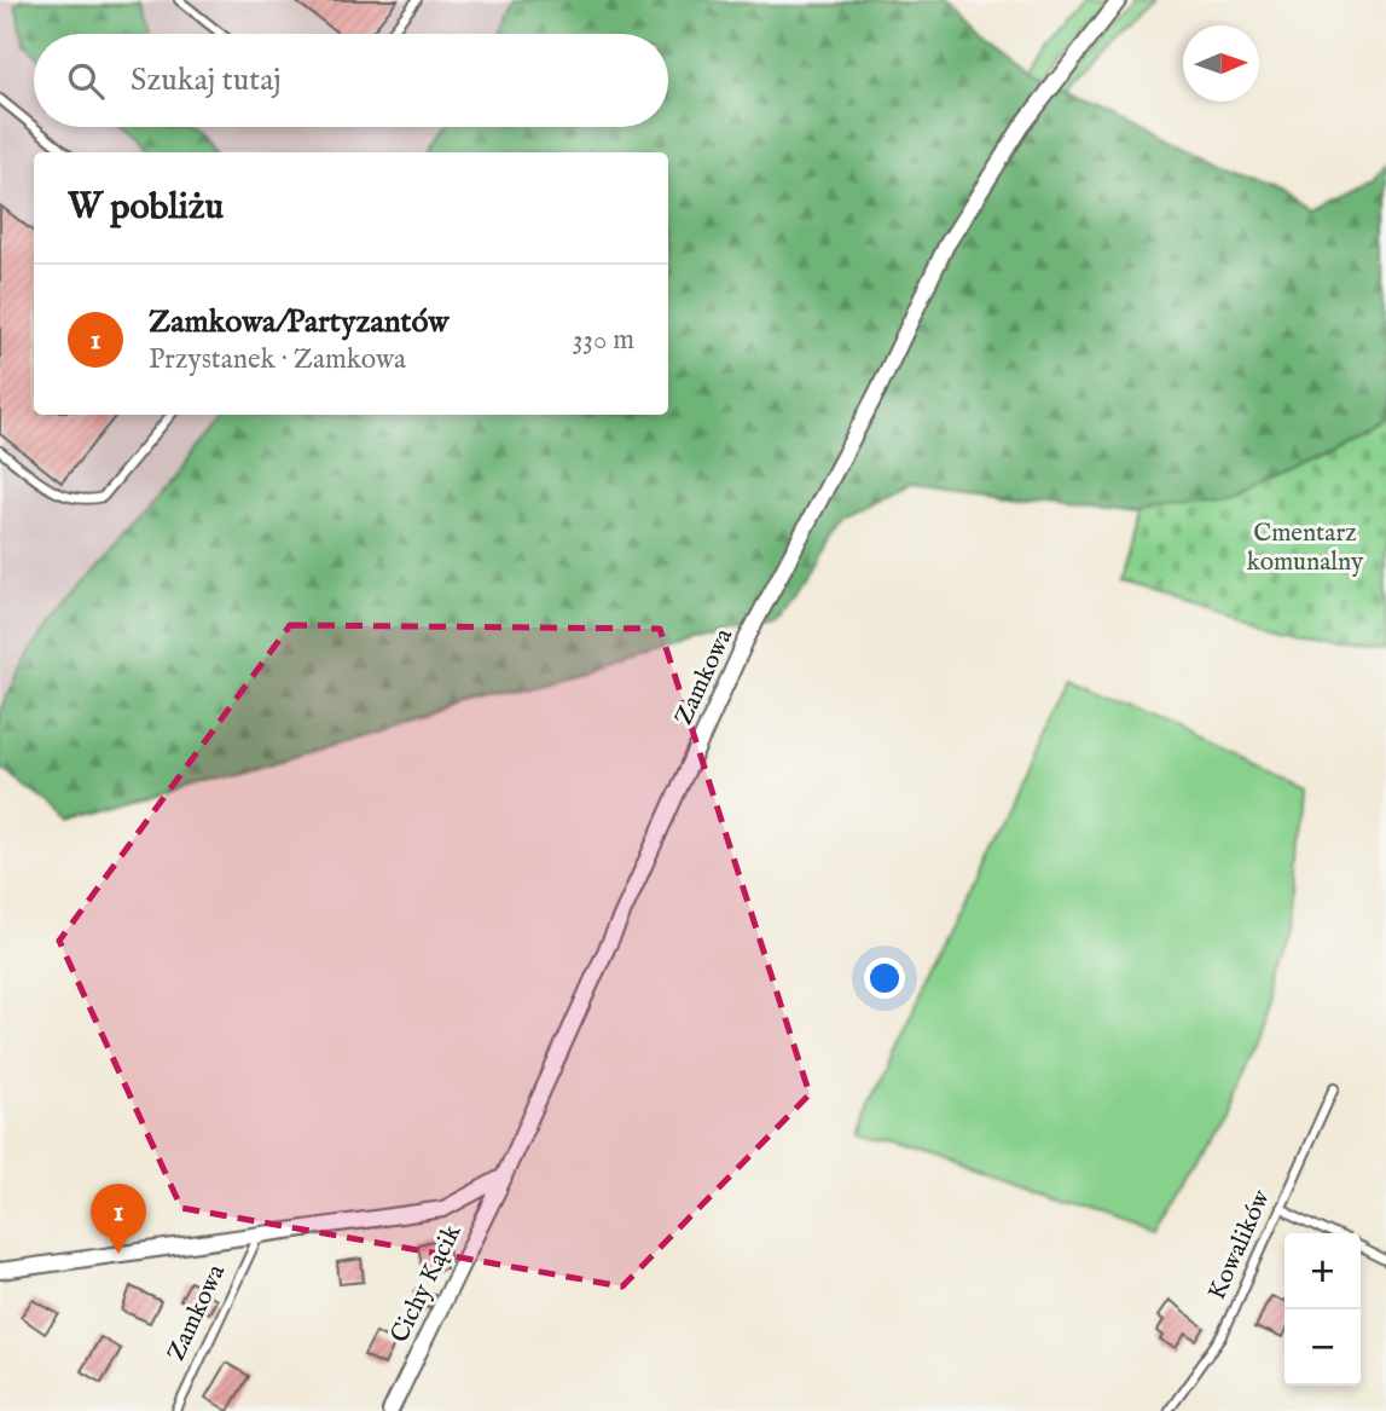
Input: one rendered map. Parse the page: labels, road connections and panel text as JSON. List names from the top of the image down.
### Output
{
  "streets": {
    "street": ["Zamkowa", "Cichy Kącik"],
    "lane": ["Kowalików"]
  },
  "crossings": [
    ["Zamkowa", "Cichy Kącik"]
  ],
  "parks": ["Cmentarz komunalny"],
  "north": "right",
  "page": {
    "search": "Szukaj tutaj",
    "heading": "W pobliżu",
    "list": [
      {
        "mark": "1",
        "name": "Zamkowa/Partyzantów",
        "note": "Przystanek · Zamkowa",
        "value": "330 m"
      }
    ],
    "pins": "1",
    "map_buttons": ["+", "−"]
  }
}
